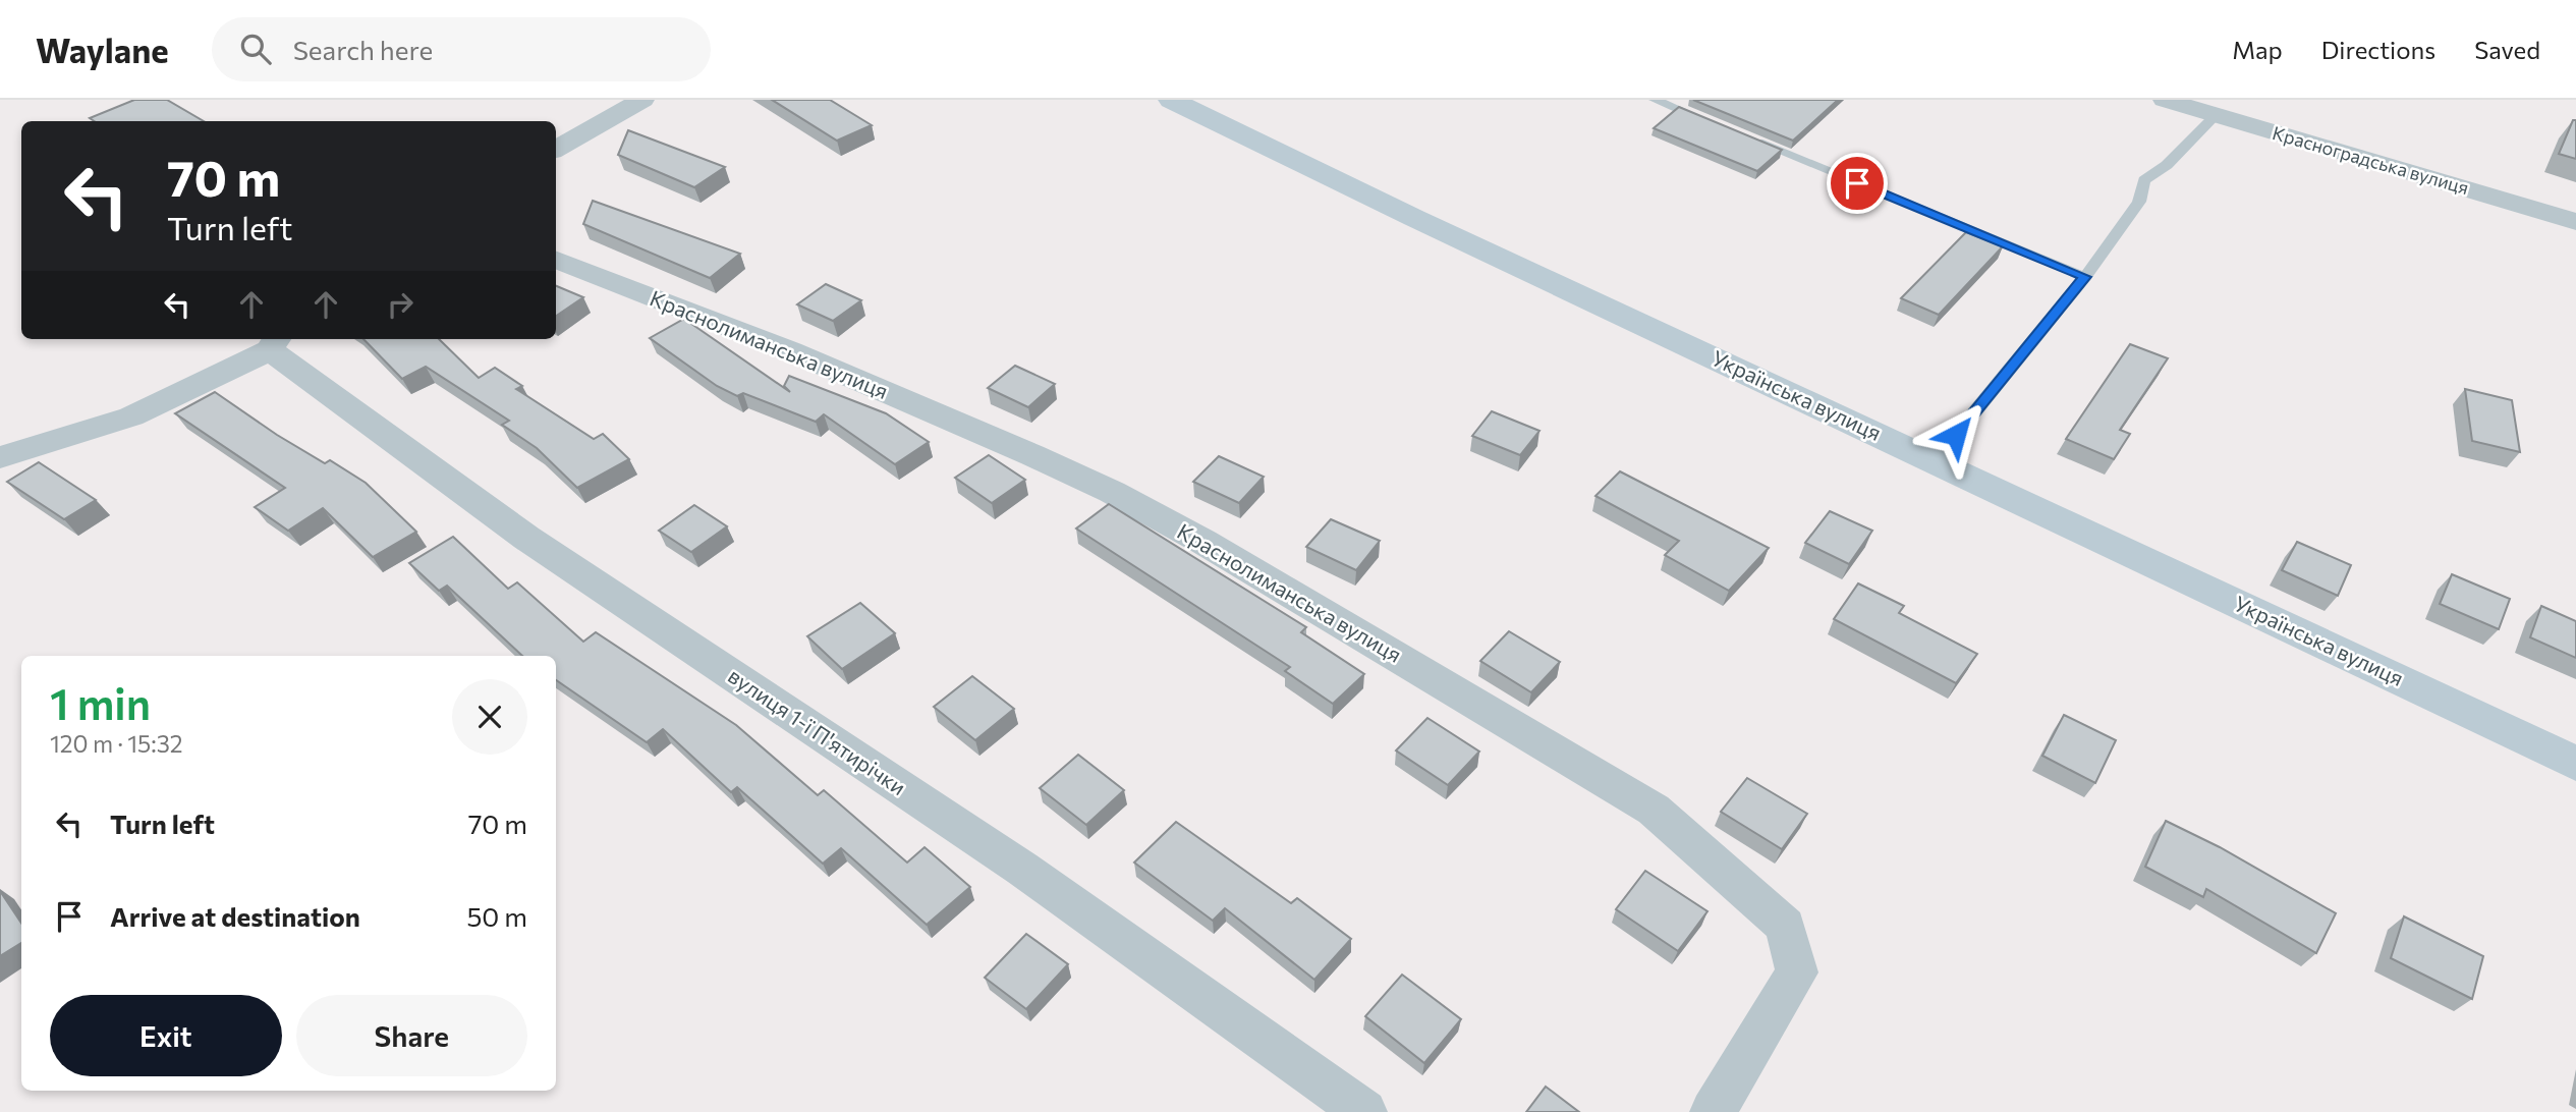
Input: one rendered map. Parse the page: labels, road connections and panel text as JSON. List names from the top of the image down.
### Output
{
  "streets": {
    "street": [
      "Красноградська вулиця",
      "Краснолиманська вулиця",
      "Українська вулиця",
      "вулиця 1-ї П'ятирічки"
    ]
  },
  "page": {
    "header": "Waylane",
    "search": "Search here",
    "nav": ["Map", "Directions", "Saved"],
    "turn": ["70 m", "Turn left"],
    "heading": ["1 min", "120 m · 15:32"],
    "list": [
      {
        "name": "Turn left",
        "value": "70 m"
      },
      {
        "name": "Arrive at destination",
        "value": "50 m"
      }
    ],
    "buttons": ["Exit", "Share"]
  }
}
